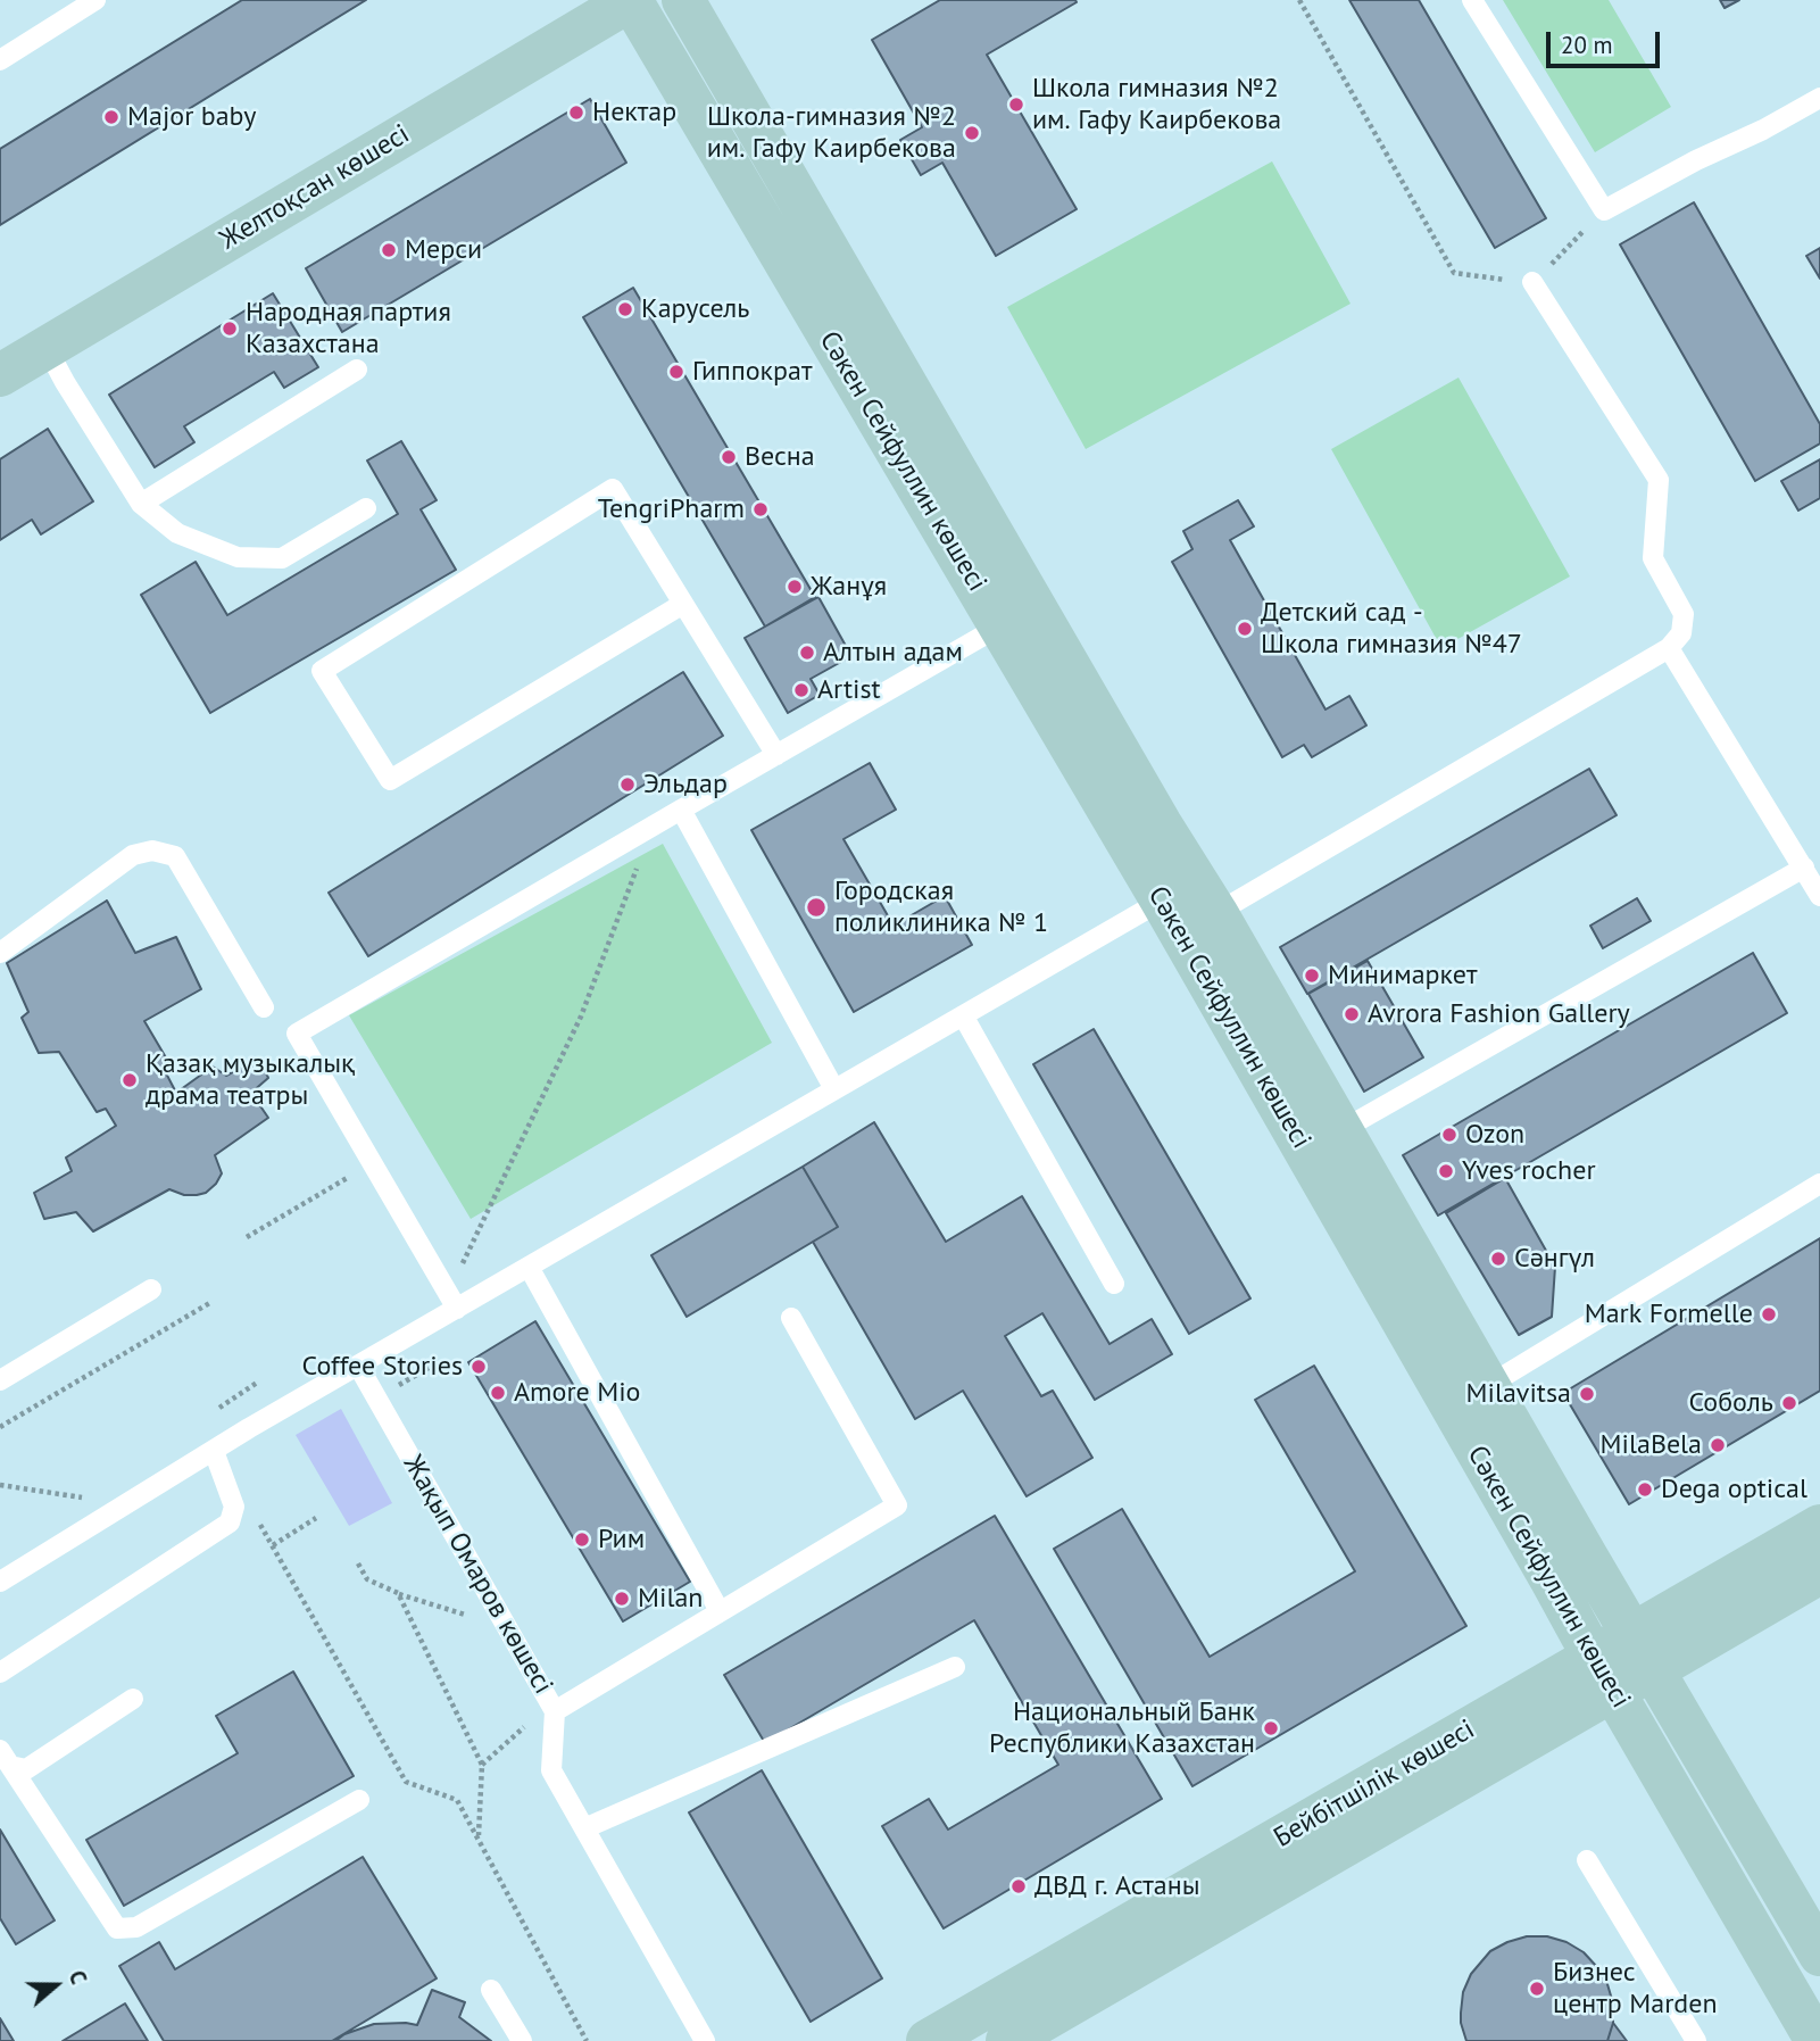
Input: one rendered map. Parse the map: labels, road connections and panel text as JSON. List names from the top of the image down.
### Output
{
  "streets": {
    "main road": ["Желтоқсан көшесі", "Сәкен Сейфуллин көшесі", "Бейбітшілік көшесі"],
    "lane": ["Жақып Омаров көшесі"]
  },
  "crossings": [
    ["Желтоқсан көшесі", "Сәкен Сейфуллин көшесі"],
    ["Сәкен Сейфуллин көшесі", "Бейбітшілік көшесі"]
  ],
  "places": [
    "Школа гимназия №2 им. Гафу Каирбекова",
    "Нектар",
    "Major baby",
    "Школа-гимназия №2 им. Гафу Каирбекова",
    "Мерси",
    "Карусель",
    "Народная партия Казахстана",
    "Гиппократ",
    "Весна",
    "TengriPharm",
    "Жанұя",
    "Детский сад - Школа гимназия №47",
    "Алтын адам",
    "Artist",
    "Эльдар",
    "Городская поликлиника № 1",
    "Минимаркет",
    "Avrora Fashion Gallery",
    "Қазақ музыкалық драма театры",
    "Ozon",
    "Yves rocher",
    "Сәнгүл",
    "Mark Formelle",
    "Coffee Stories",
    "Amore Mio",
    "Milavitsa",
    "Соболь",
    "MilaBela",
    "Dega optical",
    "Рим",
    "Milan",
    "Национальный Банк Республики Казахстан",
    "ДВД г. Астаны",
    "Бизнес центр Marden"
  ],
  "scale_bar": "20 m",
  "north": "right"
}
